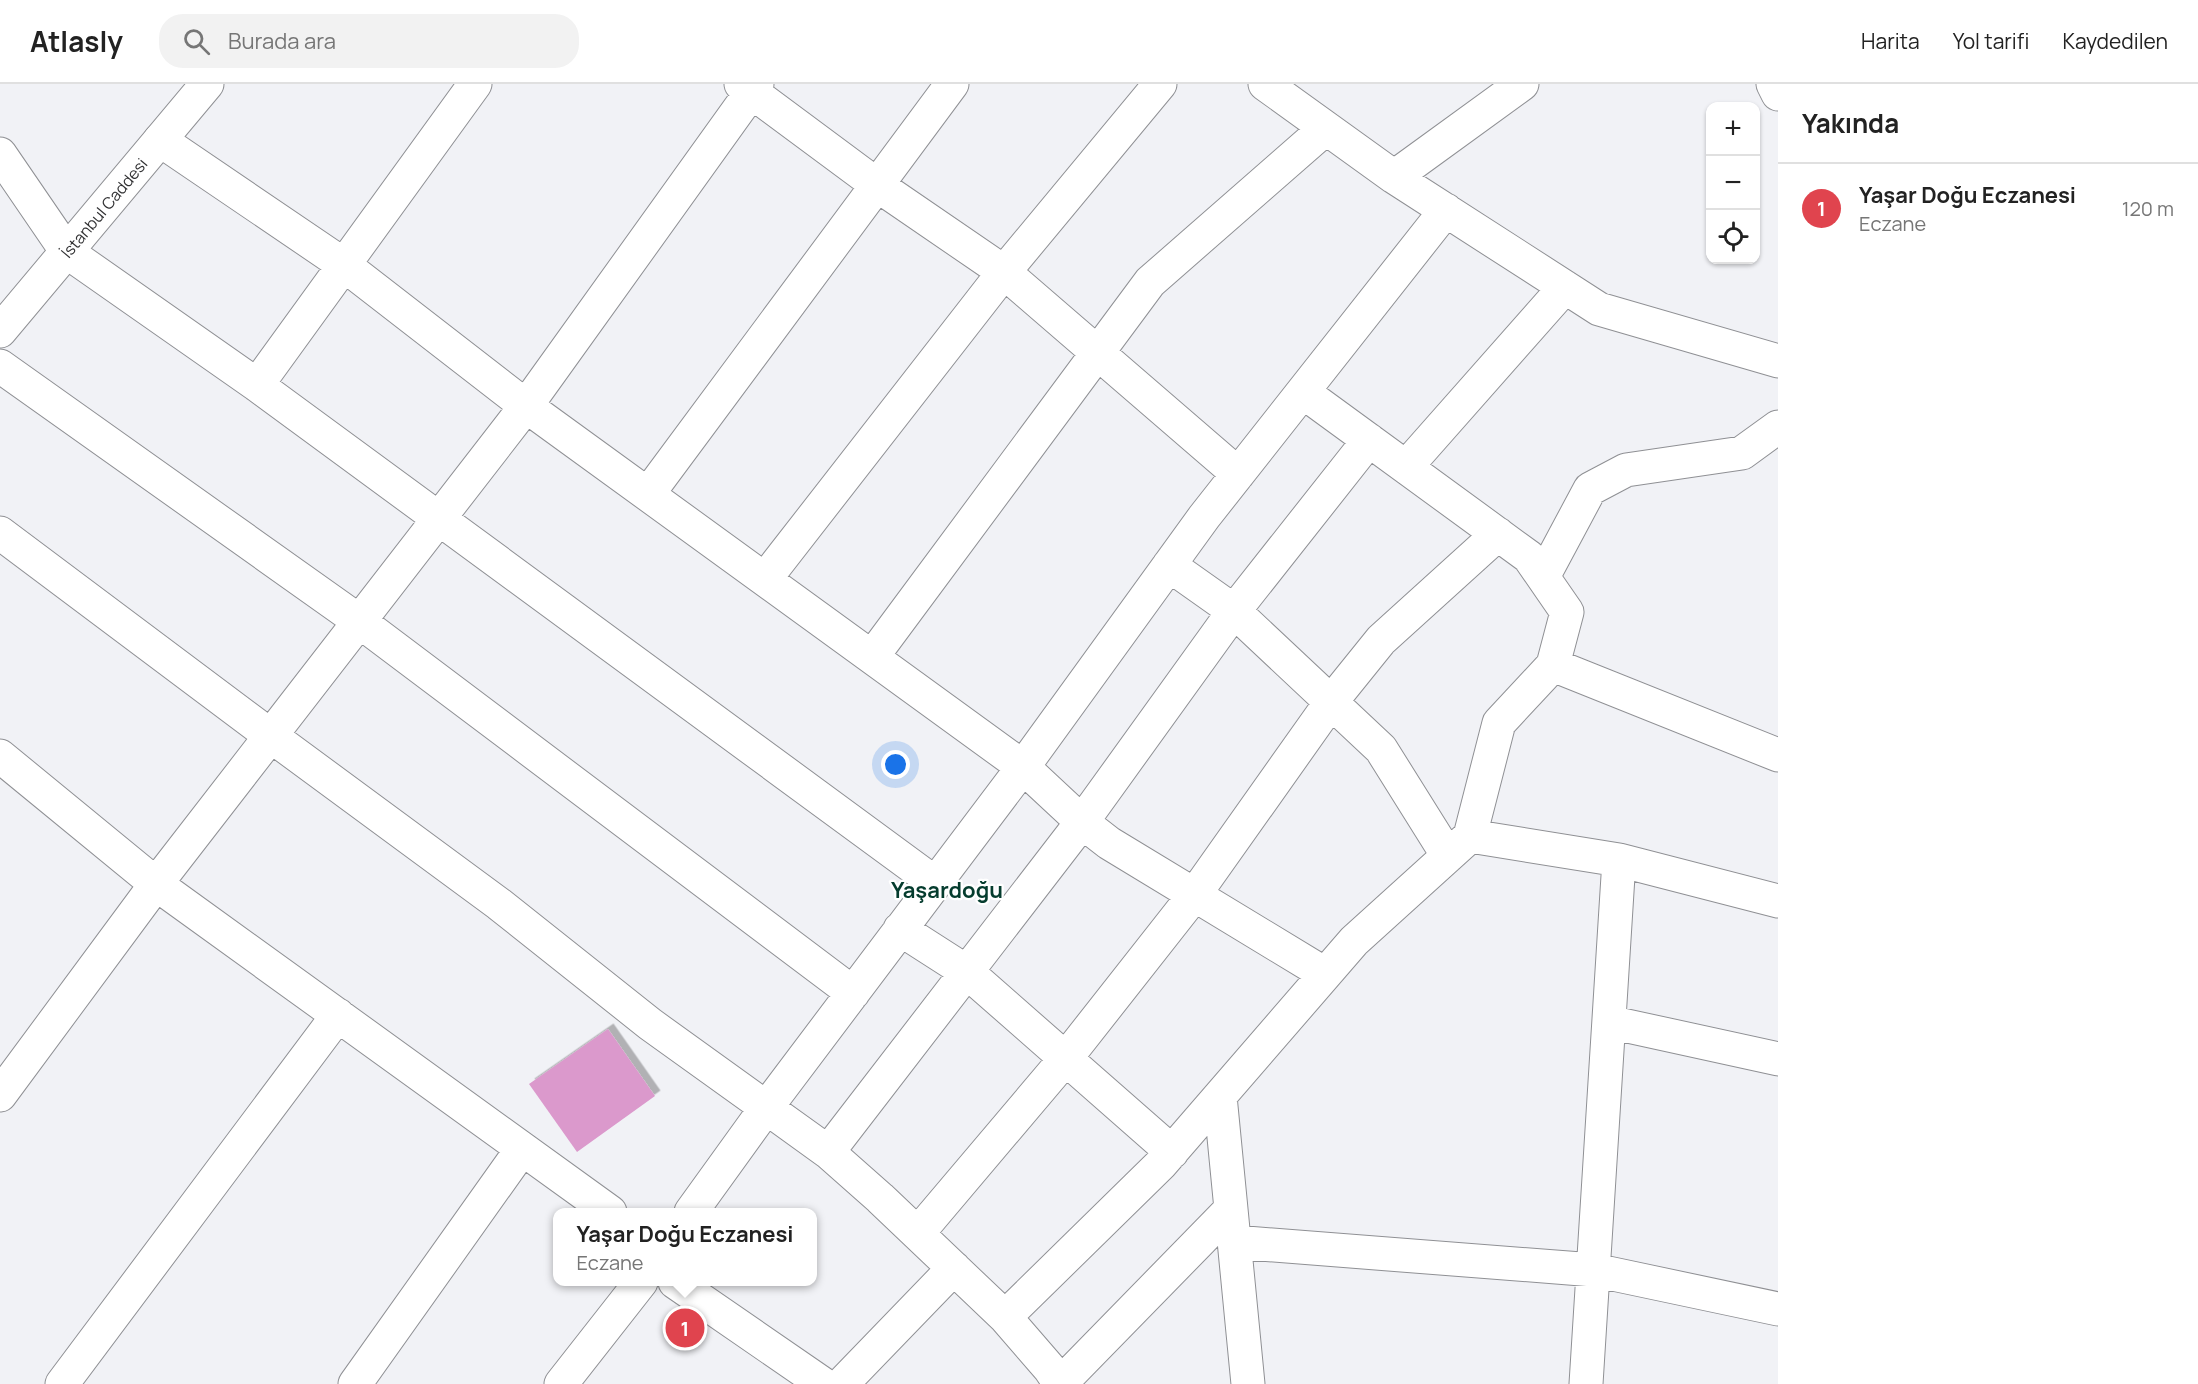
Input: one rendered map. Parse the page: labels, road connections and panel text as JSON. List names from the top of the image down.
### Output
{
  "streets": {
    "street": ["İstanbul Caddesi"]
  },
  "districts": ["Yaşardoğu"],
  "page": {
    "header": "Atlasly",
    "search": "Burada ara",
    "nav": ["Harita", "Yol tarifi", "Kaydedilen"],
    "heading": "Yakında",
    "map_buttons": ["+", "−"],
    "list": [
      {
        "mark": "1",
        "name": "Yaşar Doğu Eczanesi",
        "note": "Eczane",
        "value": "120 m"
      }
    ],
    "popup": ["Yaşar Doğu Eczanesi", "Eczane"],
    "pins": "1"
  }
}
